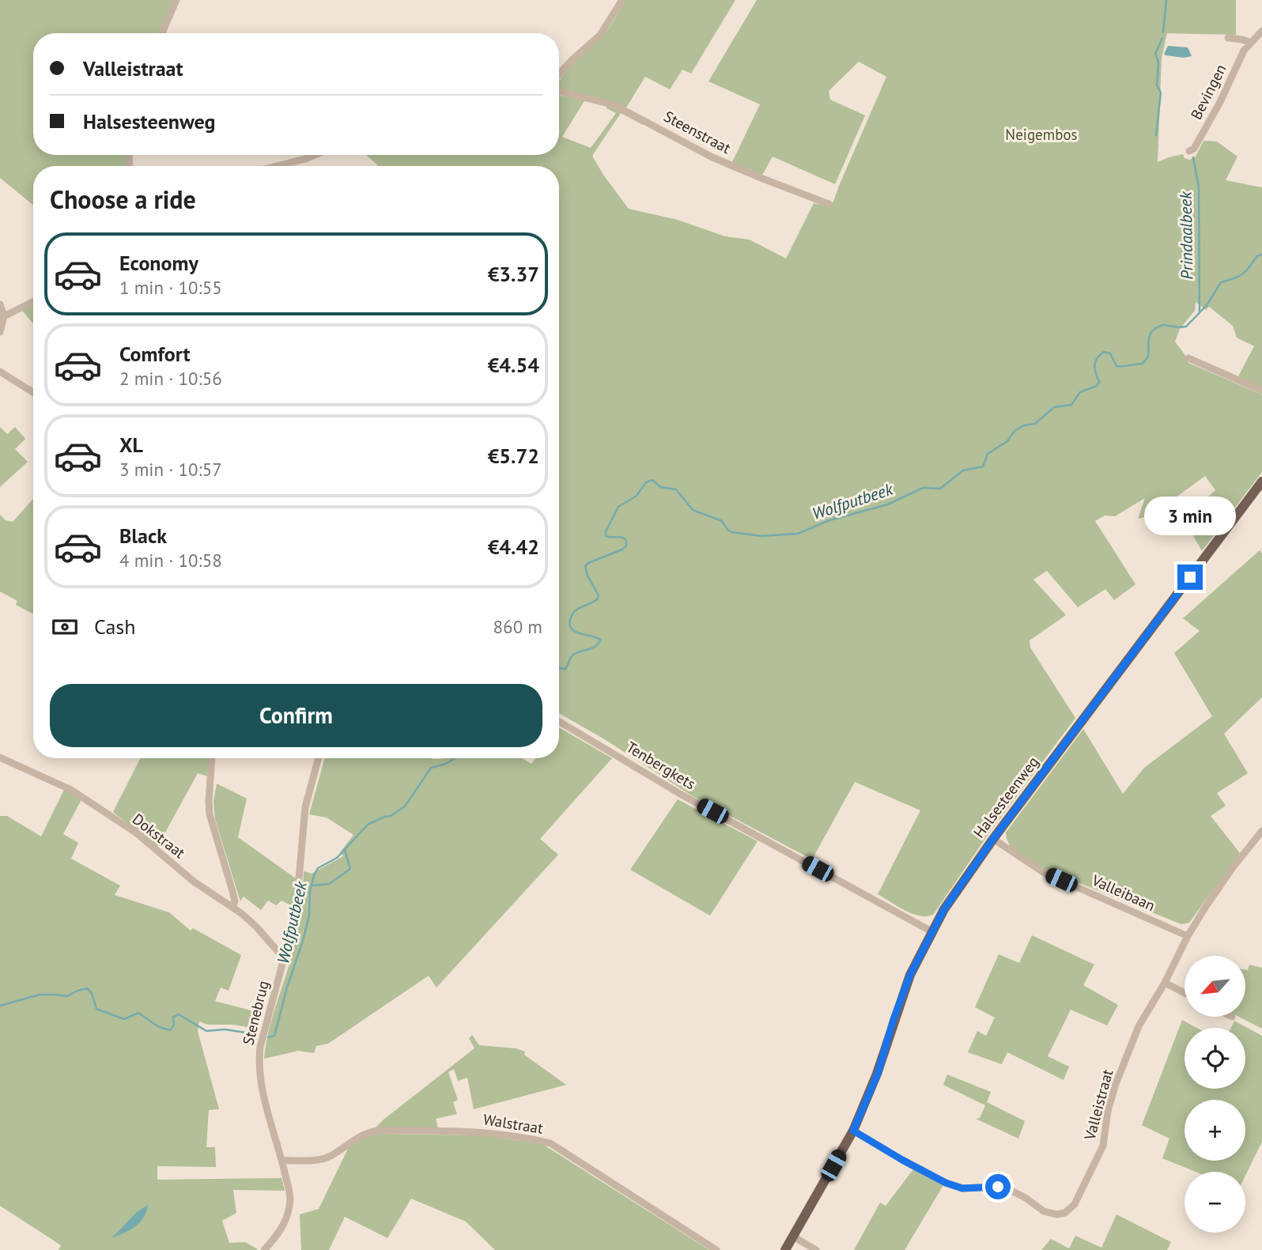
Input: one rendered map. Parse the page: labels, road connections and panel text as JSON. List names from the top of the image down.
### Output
{
  "streets": {
    "main road": ["Halsesteenweg"],
    "street": [
      "Bevingen",
      "Steenstraat",
      "Tenbergkets",
      "Dokstraat",
      "Valleibaan",
      "Stenebrug",
      "Valleistraat",
      "Walstraat"
    ]
  },
  "crossings": [
    ["Tenbergkets", "Halsesteenweg"],
    ["Halsesteenweg", "Valleibaan"],
    ["Halsesteenweg", "Valleistraat"],
    ["Dokstraat", "Stenebrug"],
    ["Valleibaan", "Valleistraat"],
    ["Stenebrug", "Walstraat"]
  ],
  "water": ["Prindaalbeek", "Wolfputbeek"],
  "parks": ["Neigembos"],
  "north": "bottom left",
  "page": {
    "banner": ["Valleistraat", "Halsesteenweg"],
    "heading": "Choose a ride",
    "list": [
      {
        "name": "Economy",
        "note": "1 min · 10:55",
        "value": "€3.37"
      },
      {
        "name": "Comfort",
        "note": "2 min · 10:56",
        "value": "€4.54"
      },
      {
        "name": "XL",
        "note": "3 min · 10:57",
        "value": "€5.72"
      },
      {
        "name": "Black",
        "note": "4 min · 10:58",
        "value": "€4.42"
      }
    ],
    "bubble": "3 min",
    "pay": ["Cash", "860 m"],
    "buttons": "Confirm",
    "map_buttons": ["+", "−"]
  }
}
